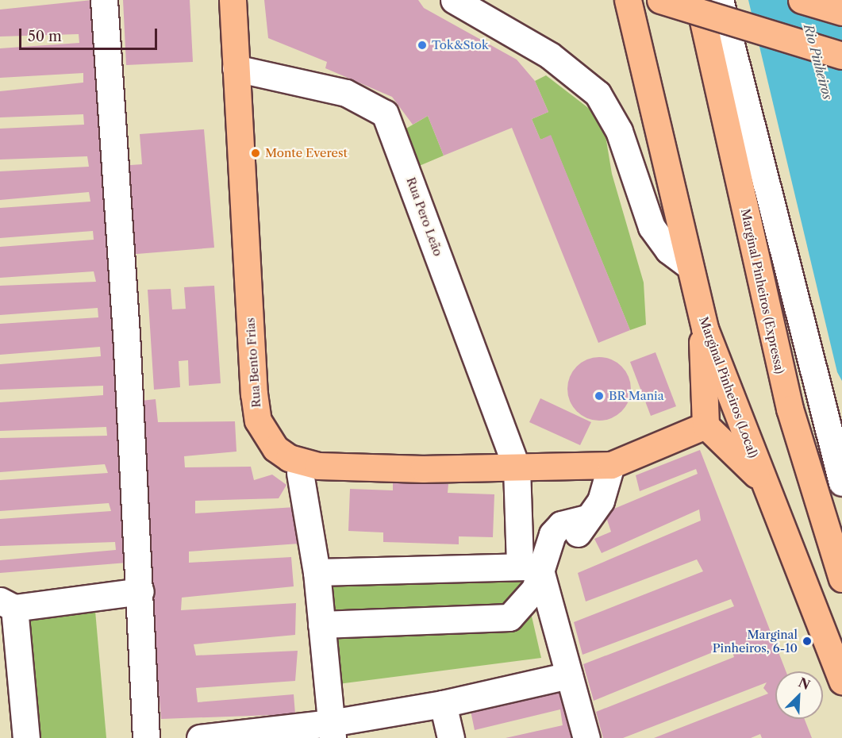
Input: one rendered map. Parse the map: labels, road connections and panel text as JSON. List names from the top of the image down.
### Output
{
  "streets": {
    "main road": ["Marginal Pinheiros (Expressa)", "Rua Bento Frias", "Marginal Pinheiros (Local)"],
    "street": ["Rua Pero Leão"]
  },
  "crossings": [
    ["Rua Pero Leão", "Rua Bento Frias"]
  ],
  "water": ["Rio Pinheiros"],
  "places": [
    "Tok&Stok",
    "Monte Everest",
    "BR Mania",
    "Marginal Pinheiros, 6-10"
  ],
  "scale_bar": "50 m",
  "north": "top right"
}
